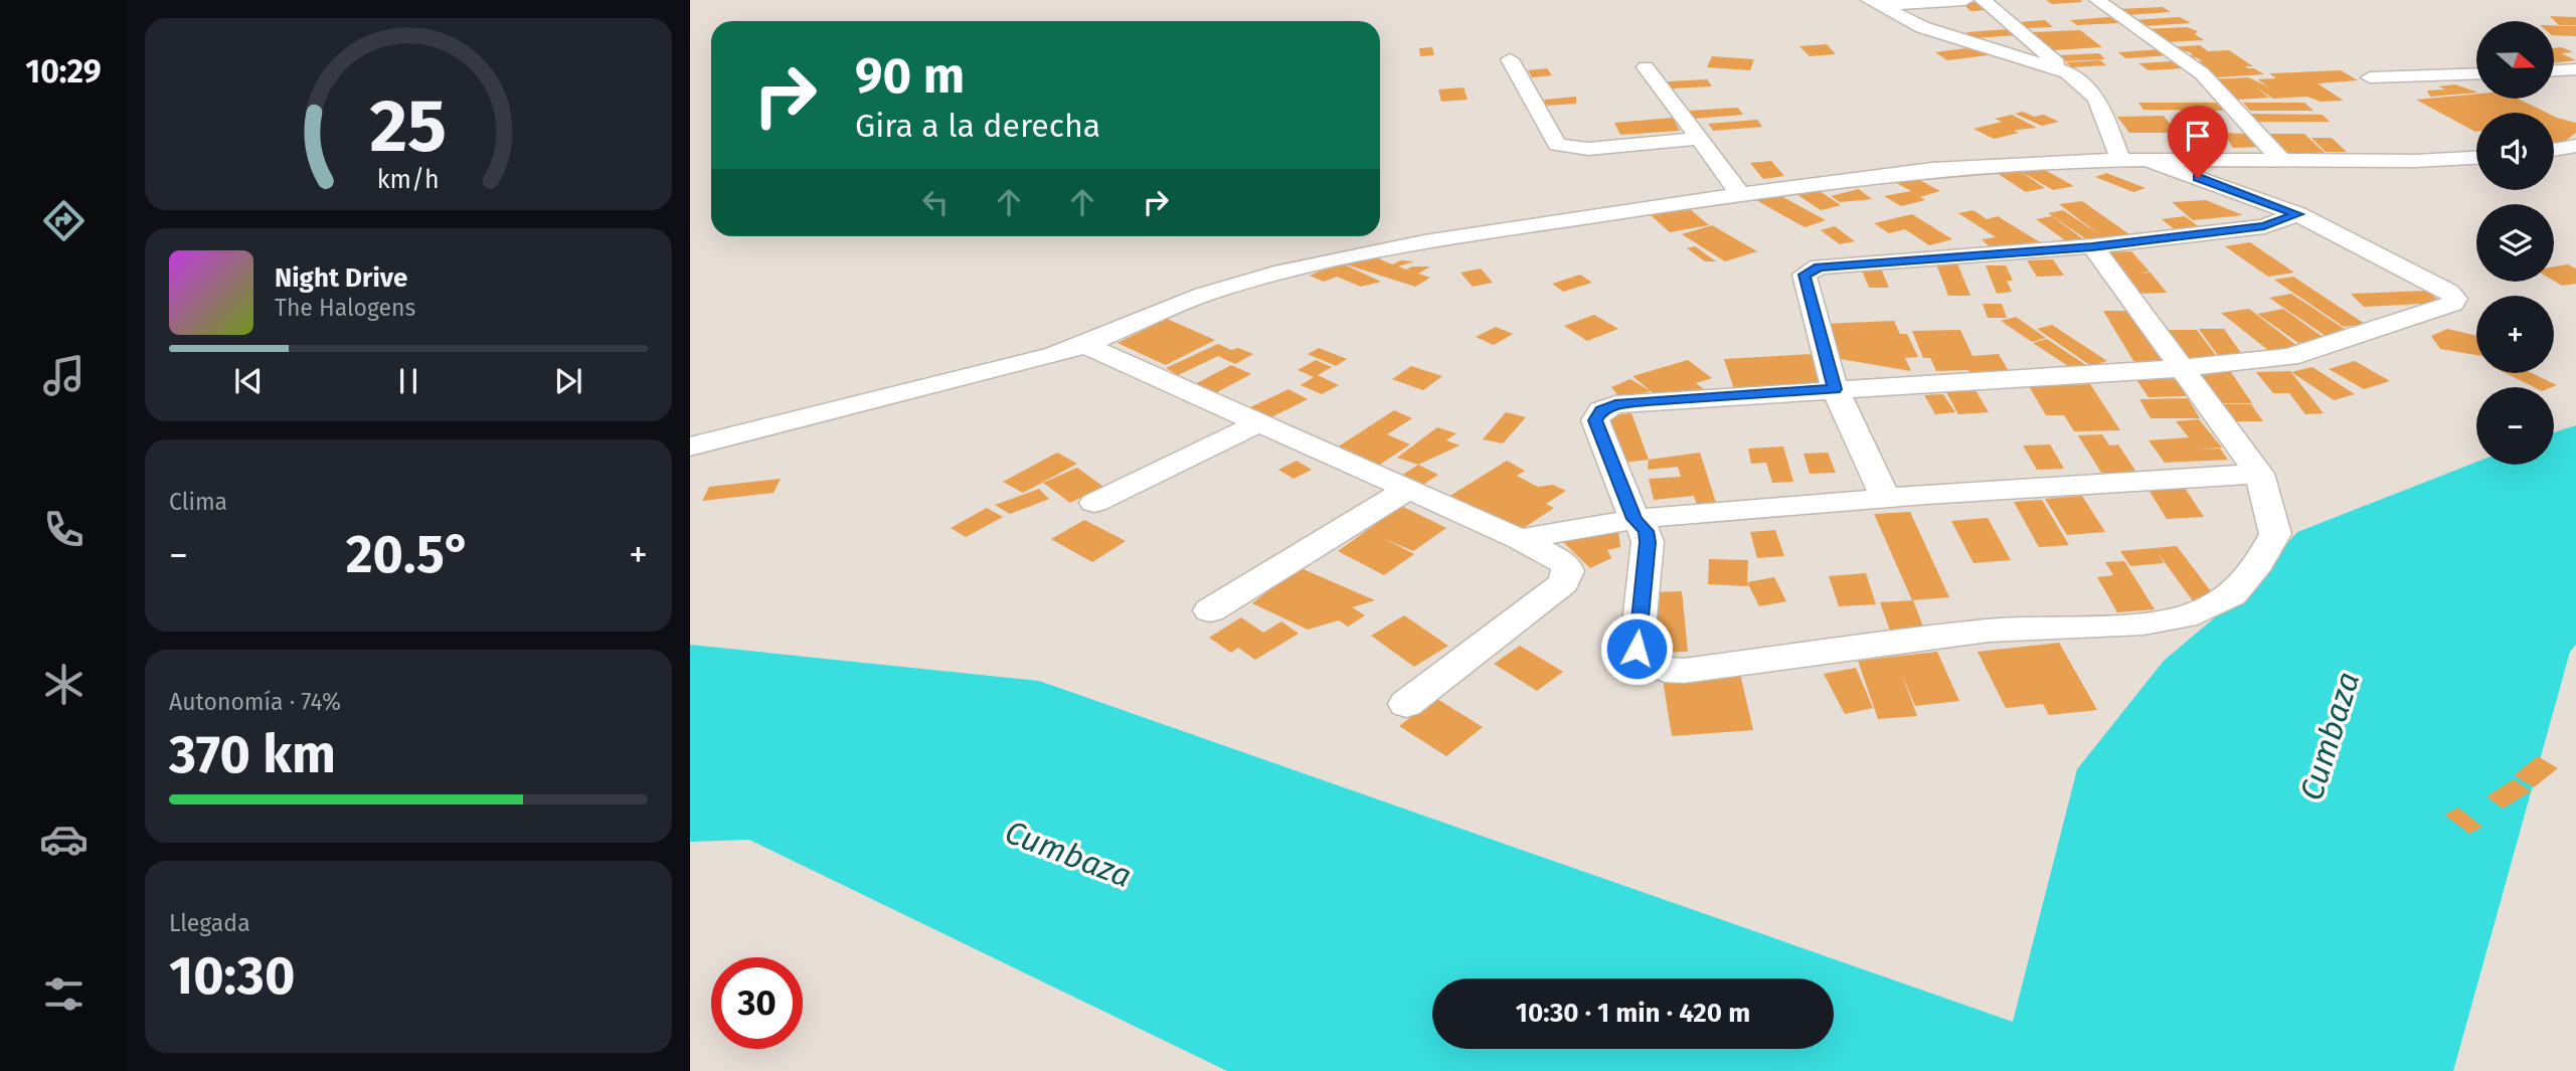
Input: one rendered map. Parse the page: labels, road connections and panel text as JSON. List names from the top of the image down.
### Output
{
  "water": ["Cumbaza"],
  "north": "right",
  "page": {
    "tabs": "10:29",
    "map_buttons": ["+", "−"],
    "turn": ["90 m", "Gira a la derecha"],
    "song": ["Night Drive", "The Halogens"],
    "tile": [
      "Clima",
      ["Autonomía · 74%", "370 km"],
      ["Llegada", "10:30"]
    ],
    "heat": ["−", "20.5°", "+"],
    "limit": "30",
    "trip": "10:30 · 1 min · 420 m",
    "gauge": ["25", "km/h"]
  }
}
